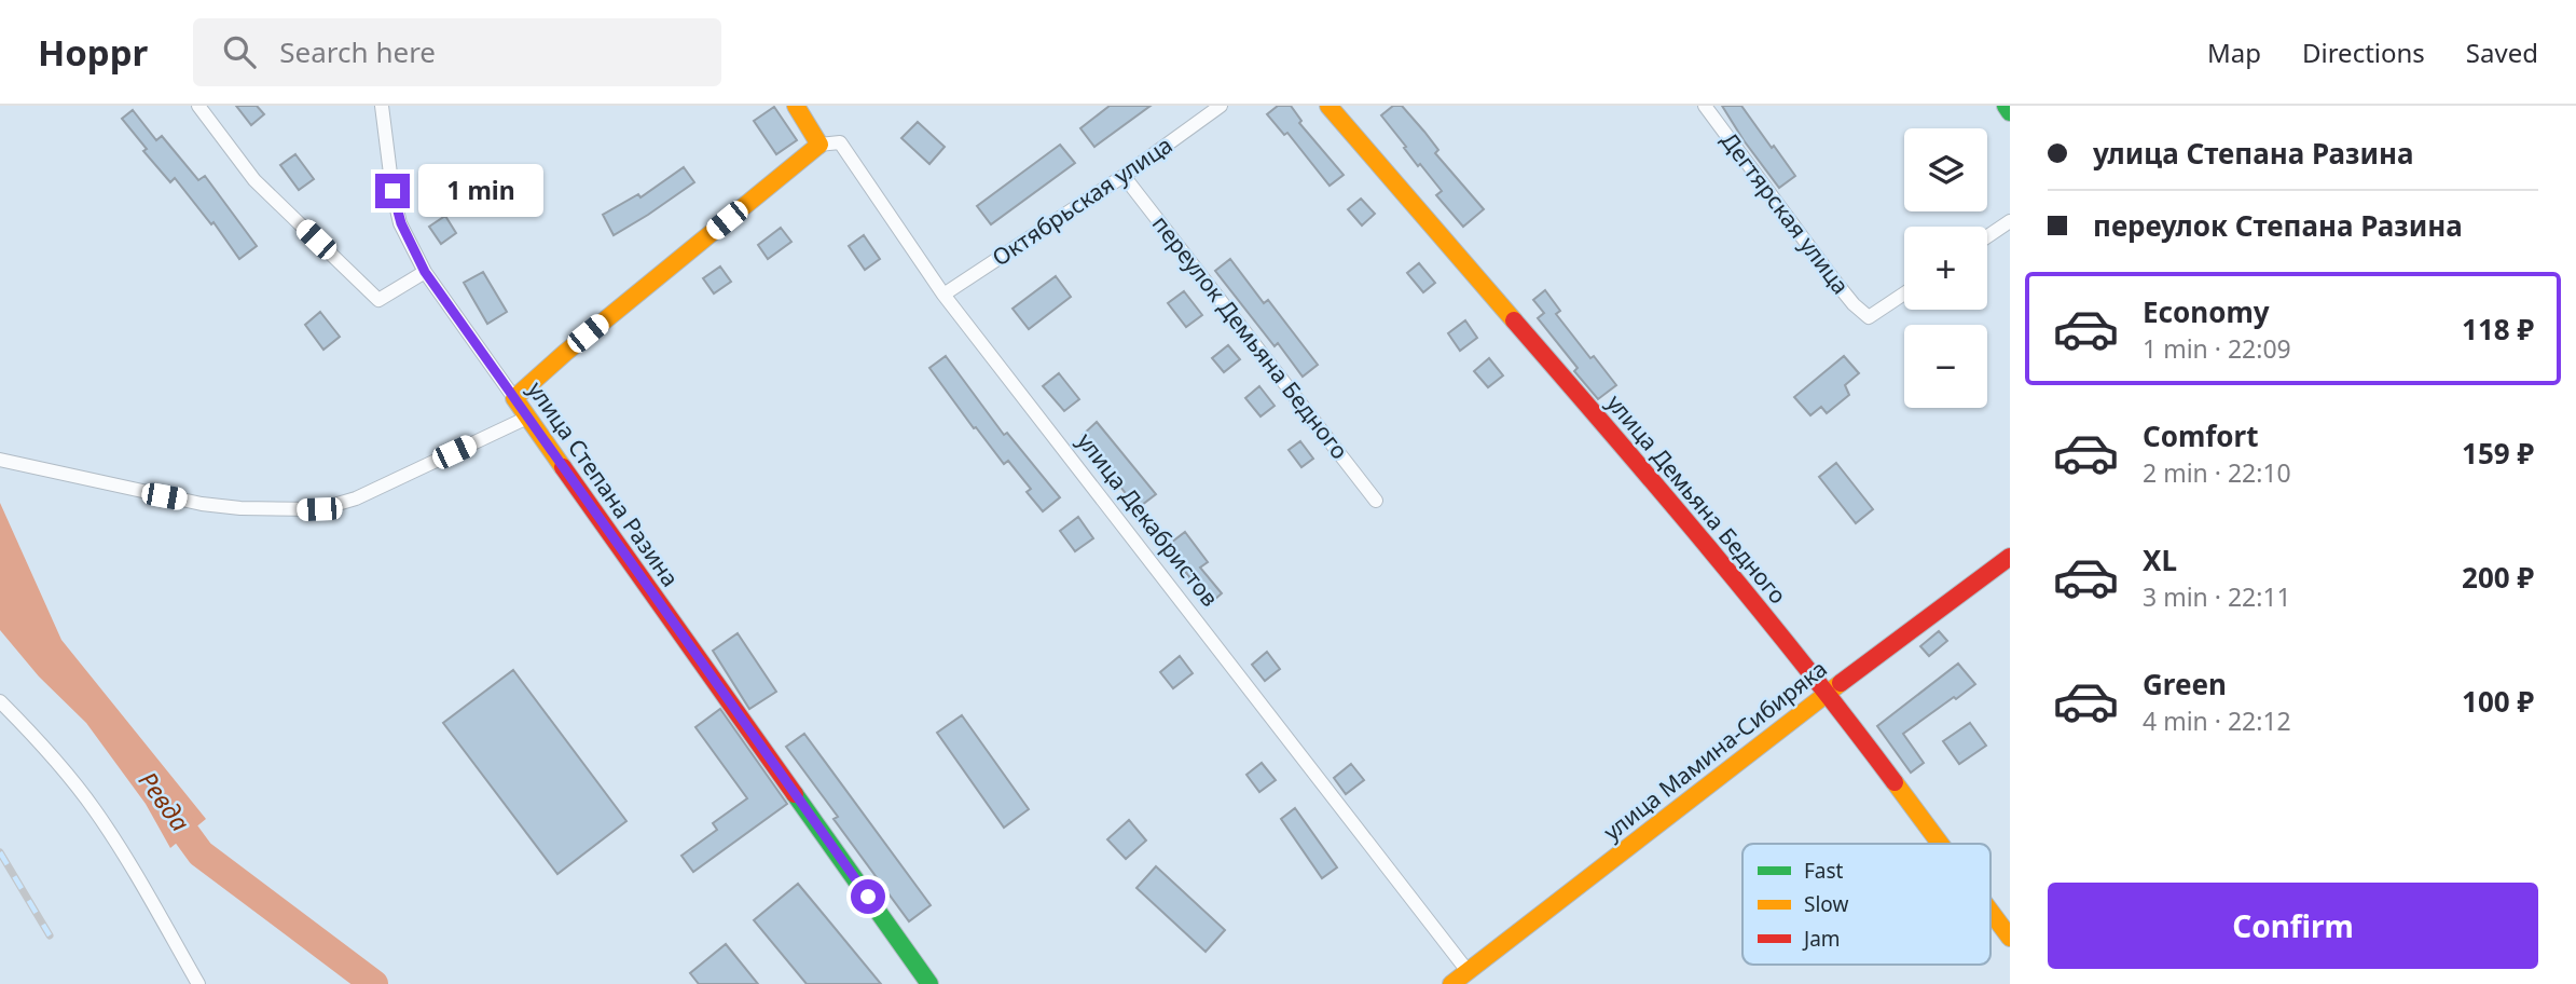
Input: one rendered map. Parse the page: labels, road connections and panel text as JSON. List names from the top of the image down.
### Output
{
  "streets": {
    "street": [
      "Октябрьская улица",
      "Дегтярская улица",
      "переулок Демьяна Бедного",
      "улица Степана Разина",
      "улица Демьяна Бедного",
      "улица Декабристов",
      "улица Мамина-Сибиряка"
    ]
  },
  "crossings": [
    ["Октябрьская улица", "переулок Демьяна Бедного"],
    ["Октябрьская улица", "улица Декабристов"],
    ["улица Демьяна Бедного", "улица Мамина-Сибиряка"],
    ["улица Декабристов", "улица Мамина-Сибиряка"]
  ],
  "water": ["Ревда"],
  "legend": ["Fast", "Slow", "Jam"],
  "page": {
    "header": "Hoppr",
    "search": "Search here",
    "nav": ["Map", "Directions", "Saved"],
    "banner": ["улица Степана Разина", "переулок Степана Разина"],
    "map_buttons": ["+", "−"],
    "bubble": "1 min",
    "list": [
      {
        "name": "Economy",
        "note": "1 min · 22:09",
        "value": "118 ₽"
      },
      {
        "name": "Comfort",
        "note": "2 min · 22:10",
        "value": "159 ₽"
      },
      {
        "name": "XL",
        "note": "3 min · 22:11",
        "value": "200 ₽"
      },
      {
        "name": "Green",
        "note": "4 min · 22:12",
        "value": "100 ₽"
      }
    ],
    "buttons": "Confirm"
  }
}
